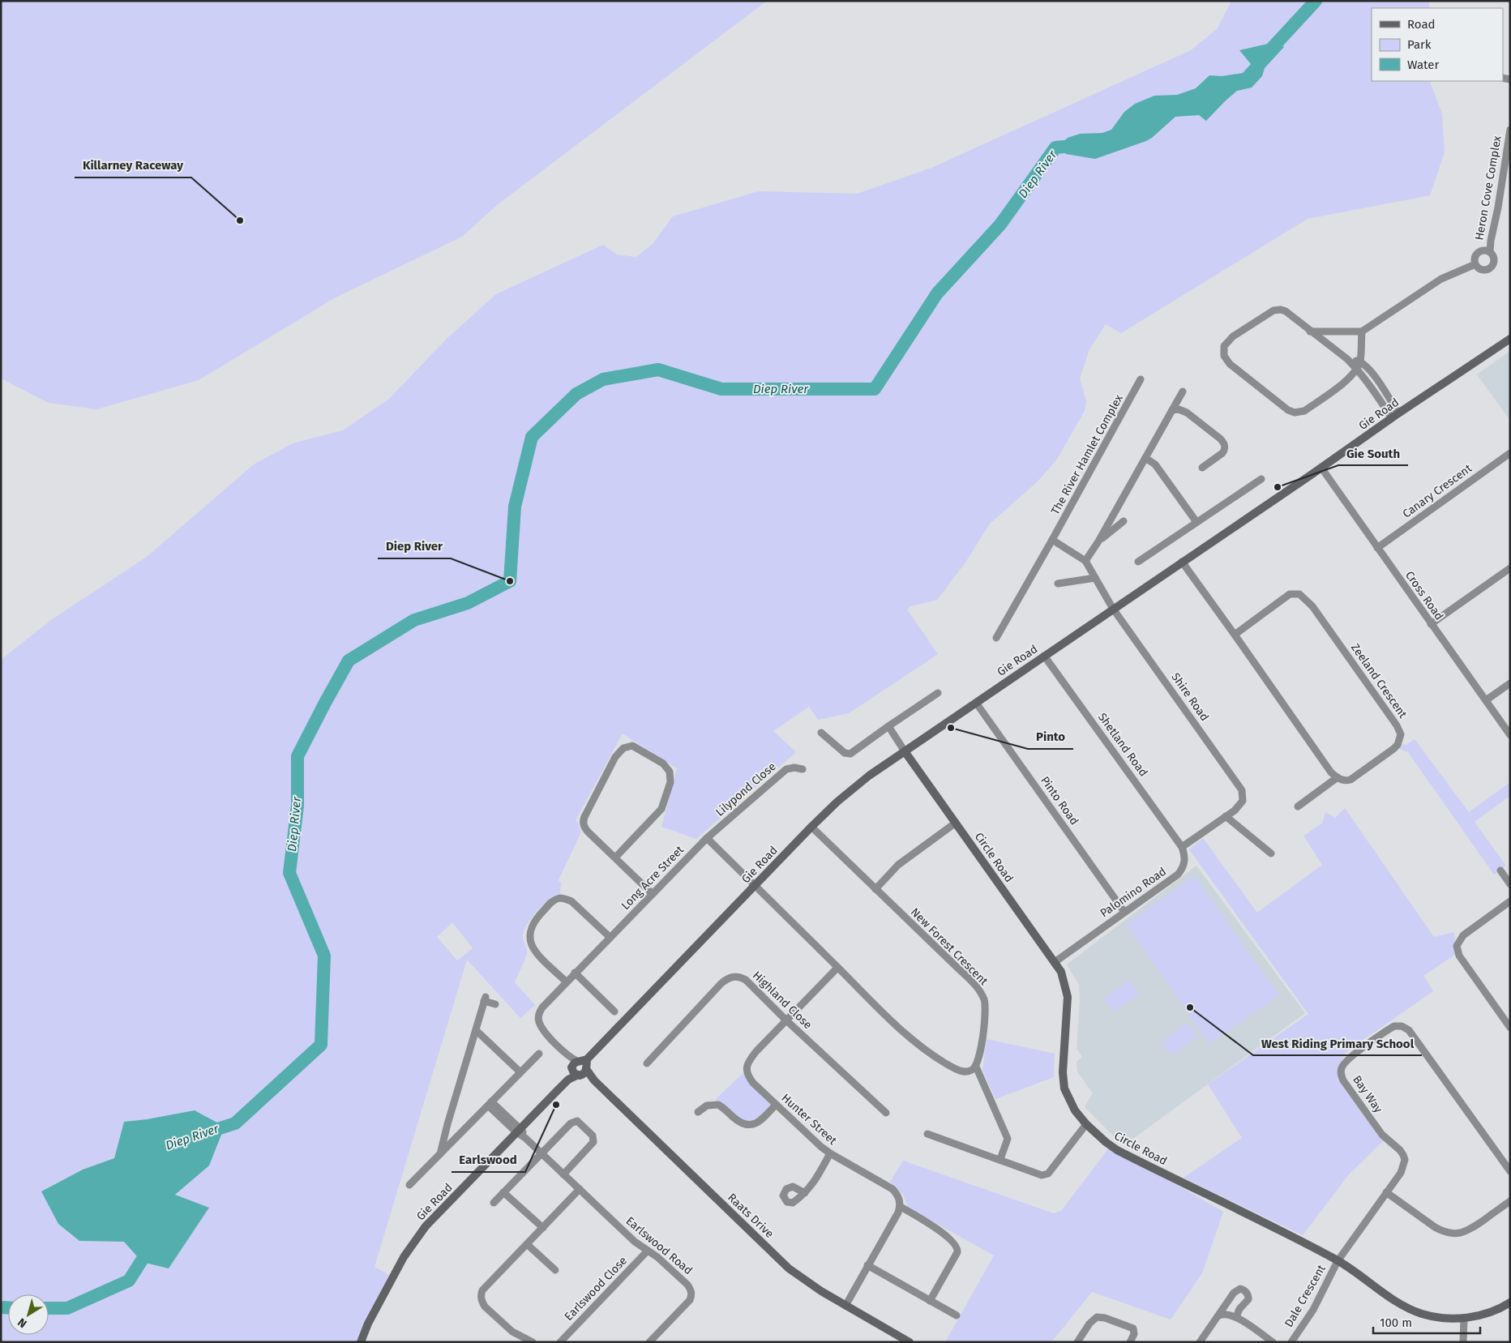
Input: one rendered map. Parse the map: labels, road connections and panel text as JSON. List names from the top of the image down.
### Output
{
  "streets": {
    "street": [
      "Heron Cove Complex",
      "Gie Road",
      "The River Hamlet Complex",
      "Canary Crescent",
      "Cross Road",
      "Zeeland Crescent",
      "Shire Road",
      "Shetland Road",
      "Lilypond Close",
      "Pinto Road",
      "Circle Road",
      "Long Acre Street",
      "Palomino Road",
      "New Forest Crescent",
      "Highland Close",
      "Bay Way",
      "Hunter Street",
      "Raats Drive",
      "Earlswood Road",
      "Earlswood Close",
      "Dale Crescent"
    ]
  },
  "crossings": [
    ["Gie Road", "Cross Road"],
    ["Gie Road", "Shire Road"],
    ["Gie Road", "Shetland Road"],
    ["Gie Road", "Pinto Road"],
    ["Gie Road", "Circle Road"],
    ["Gie Road", "Long Acre Street"],
    ["Gie Road", "New Forest Crescent"],
    ["Gie Road", "Raats Drive"],
    ["Gie Road", "Earlswood Road"],
    ["Canary Crescent", "Cross Road"],
    ["Shetland Road", "Palomino Road"],
    ["Lilypond Close", "Long Acre Street"],
    ["Pinto Road", "Palomino Road"],
    ["Circle Road", "Palomino Road"],
    ["Circle Road", "Bay Way"],
    ["Circle Road", "Dale Crescent"],
    ["Long Acre Street", "Raats Drive"],
    ["Highland Close", "Hunter Street"],
    ["Bay Way", "Dale Crescent"],
    ["Earlswood Road", "Earlswood Close"]
  ],
  "water": ["Diep River"],
  "places": [
    "Killarney Raceway",
    "Gie South",
    "Diep River",
    "Pinto",
    "West Riding Primary School",
    "Earlswood"
  ],
  "legend": ["Road", "Park", "Water"],
  "scale_bar": "100 m",
  "north": "bottom left"
}
